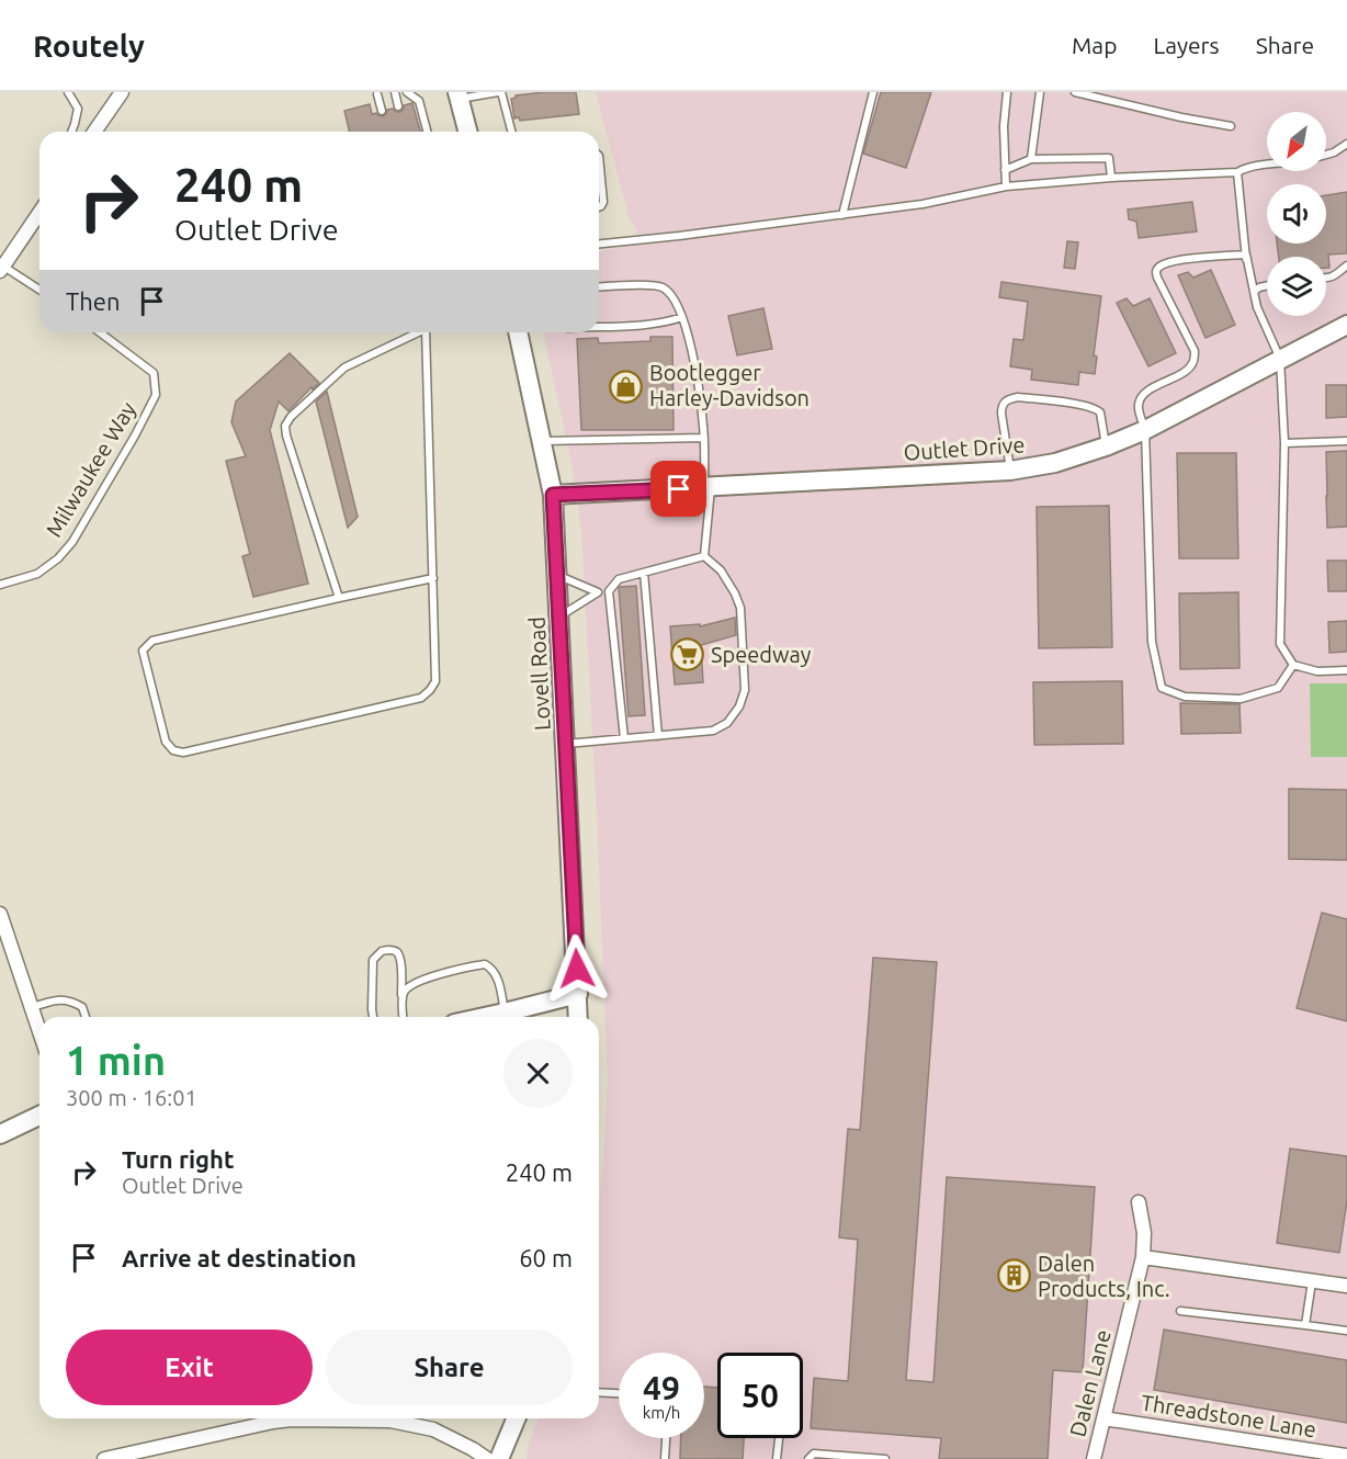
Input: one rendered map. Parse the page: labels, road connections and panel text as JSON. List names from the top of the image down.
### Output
{
  "streets": {
    "main road": ["Outlet Drive", "Lovell Road"],
    "street": ["Dalen Lane", "Threadstone Lane"],
    "lane": ["Milwaukee Way"]
  },
  "crossings": [
    ["Outlet Drive", "Lovell Road"],
    ["Dalen Lane", "Threadstone Lane"]
  ],
  "places": {
    "shop": ["Bootlegger Harley-Davidson"],
    "supermarket": ["Speedway"],
    "building": ["Dalen Products, Inc."]
  },
  "north": "bottom left",
  "page": {
    "header": "Routely",
    "nav": ["Map", "Layers", "Share"],
    "turn": ["240 m", "Outlet Drive"],
    "then": "Then",
    "heading": ["1 min", "300 m · 16:01"],
    "list": [
      {
        "name": "Turn right",
        "note": "Outlet Drive",
        "value": "240 m"
      },
      {
        "name": "Arrive at destination",
        "value": "60 m"
      }
    ],
    "buttons": ["Exit", "Share"],
    "speed": "49 km/h",
    "limit": "50"
  }
}
